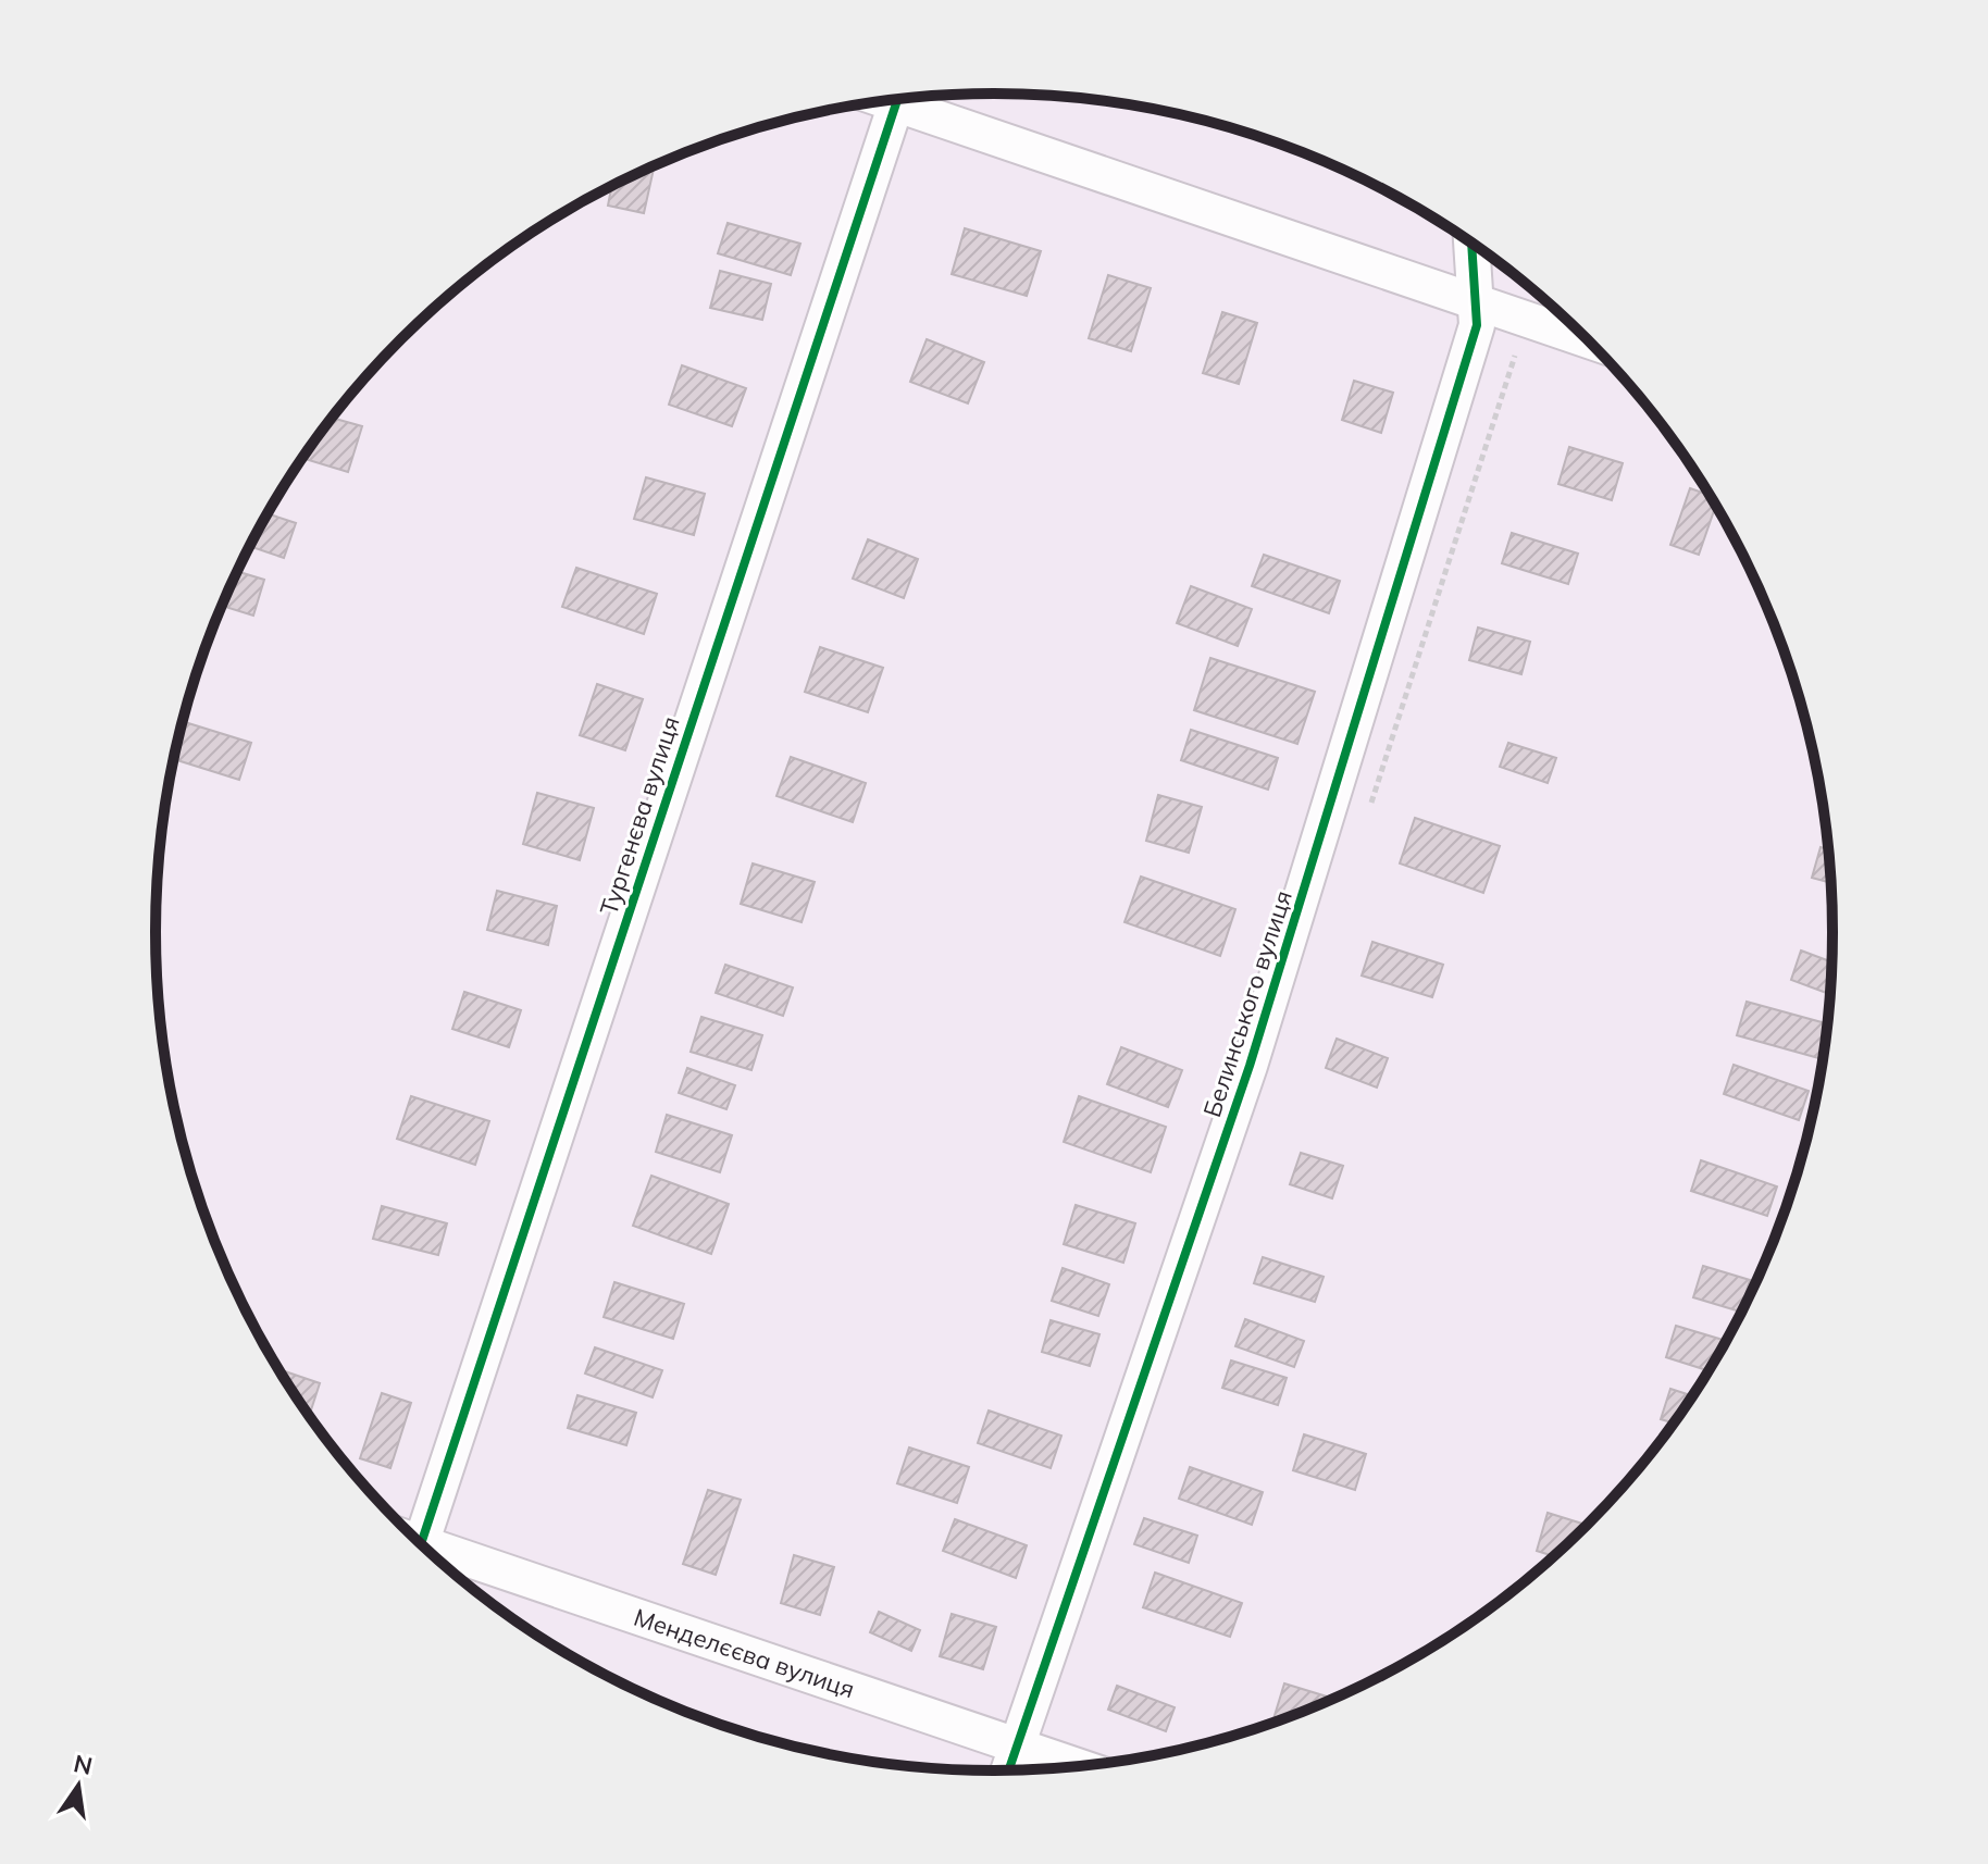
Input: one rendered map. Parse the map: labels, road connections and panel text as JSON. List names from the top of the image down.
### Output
{
  "streets": {
    "street": ["Тургенєва вулиця", "Белинського вулиця", "Менделєєва вулиця"]
  },
  "crossings": [
    ["Белинського вулиця", "Менделєєва вулиця"]
  ],
  "north": "top"
}
